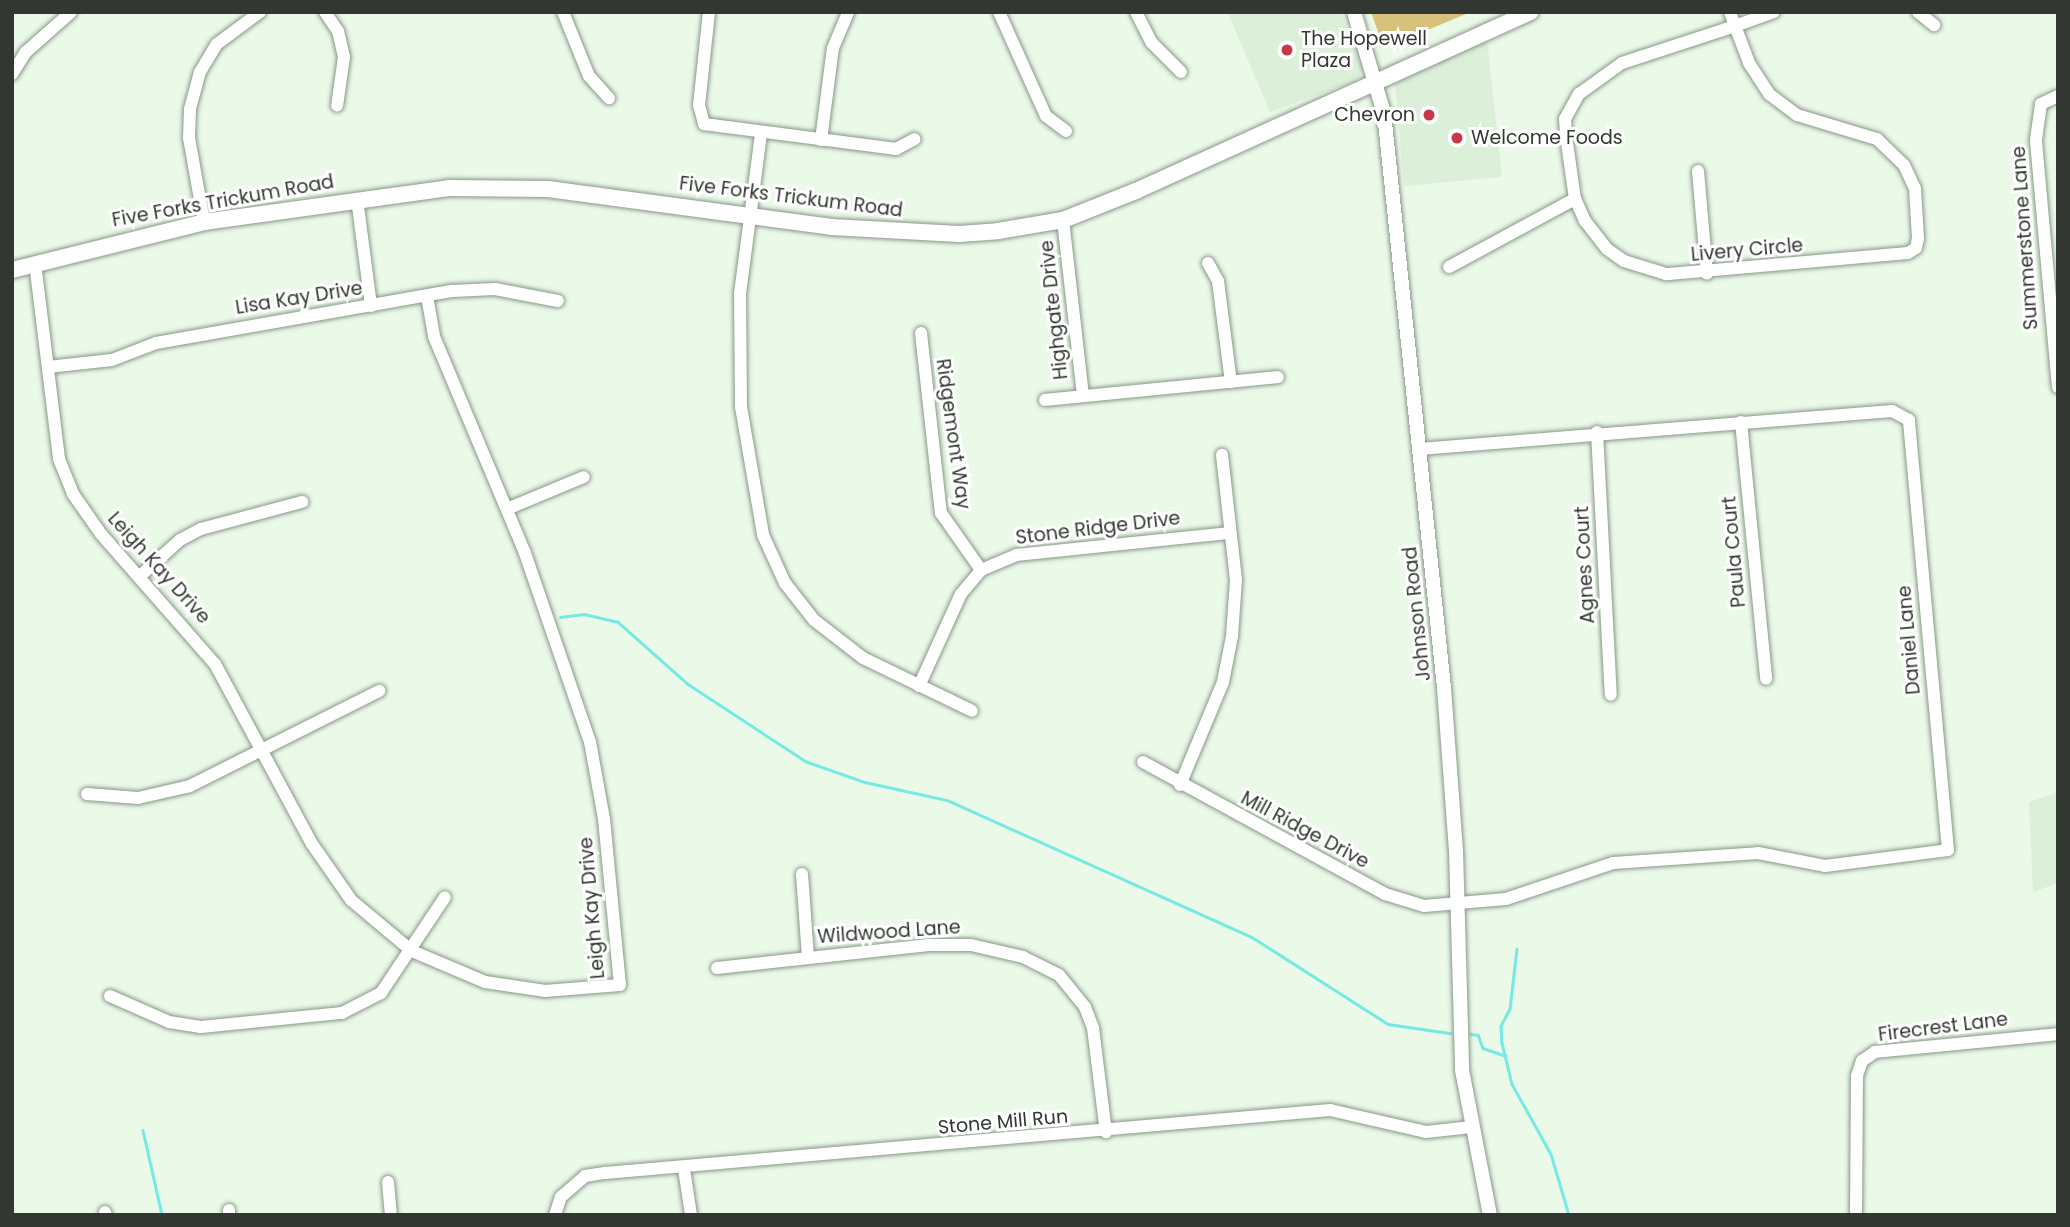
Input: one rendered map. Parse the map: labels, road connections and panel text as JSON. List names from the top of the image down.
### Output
{
  "streets": {
    "main road": ["Five Forks Trickum Road"],
    "street": [
      "Summerstone Lane",
      "Livery Circle",
      "Lisa Kay Drive",
      "Highgate Drive",
      "Ridgemont Way",
      "Stone Ridge Drive",
      "Paula Court",
      "Agnes Court",
      "Leigh Kay Drive",
      "Johnson Road",
      "Daniel Lane",
      "Mill Ridge Drive",
      "Wildwood Lane",
      "Firecrest Lane",
      "Stone Mill Run"
    ]
  },
  "crossings": [
    ["Five Forks Trickum Road", "Highgate Drive"],
    ["Five Forks Trickum Road", "Leigh Kay Drive"],
    ["Five Forks Trickum Road", "Johnson Road"],
    ["Lisa Kay Drive", "Leigh Kay Drive"],
    ["Ridgemont Way", "Stone Ridge Drive"],
    ["Paula Court", "Daniel Lane"],
    ["Agnes Court", "Daniel Lane"],
    ["Johnson Road", "Daniel Lane"],
    ["Johnson Road", "Mill Ridge Drive"],
    ["Johnson Road", "Stone Mill Run"],
    ["Daniel Lane", "Mill Ridge Drive"],
    ["Wildwood Lane", "Stone Mill Run"]
  ],
  "places": ["The Hopewell Plaza", "Chevron", "Welcome Foods"]
}
